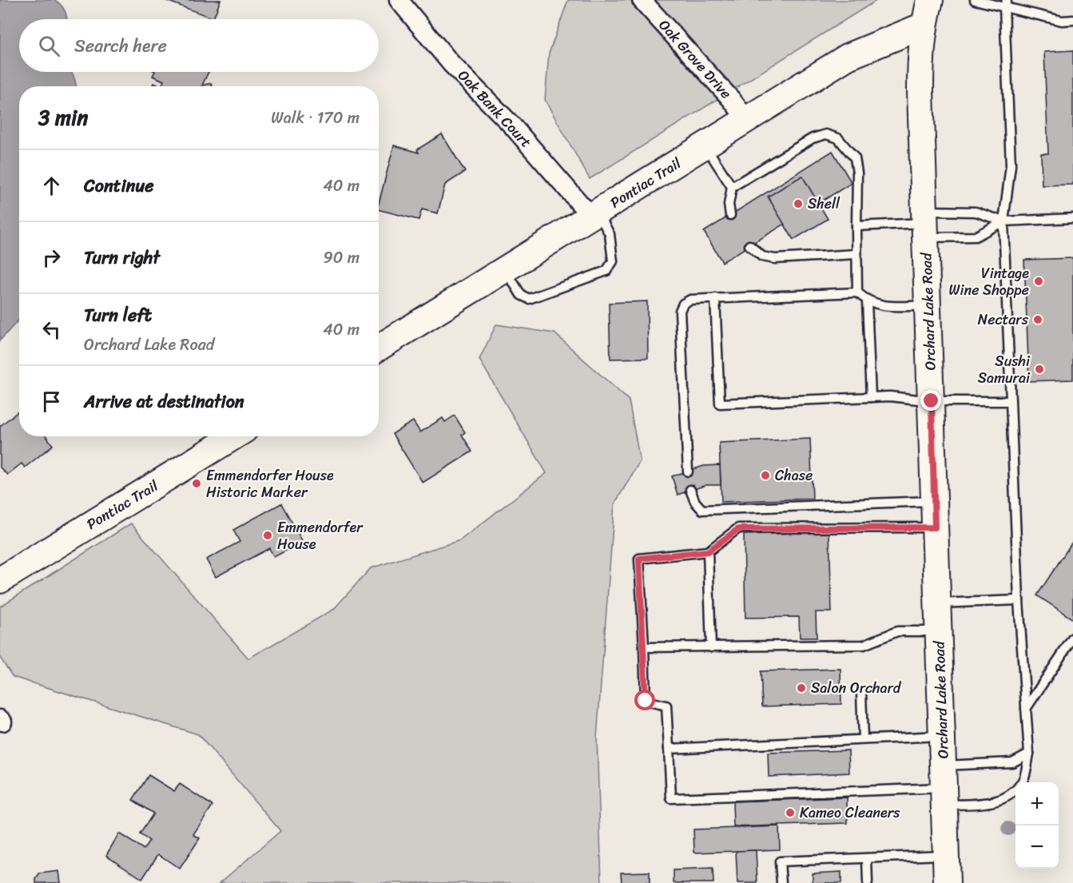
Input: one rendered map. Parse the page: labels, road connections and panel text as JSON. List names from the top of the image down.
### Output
{
  "streets": {
    "main road": ["Pontiac Trail", "Orchard Lake Road"],
    "street": ["Oak Grove Drive", "Oak Bank Court"]
  },
  "crossings": [
    ["Oak Grove Drive", "Pontiac Trail"],
    ["Oak Bank Court", "Pontiac Trail"],
    ["Pontiac Trail", "Orchard Lake Road"]
  ],
  "places": [
    "Shell",
    "Vintage Wine Shoppe",
    "Nectars",
    "Sushi Samurai",
    "Chase",
    "Emmendorfer House Historic Marker",
    "Emmendorfer House",
    "Salon Orchard",
    "Kameo Cleaners"
  ],
  "page": {
    "search": "Search here",
    "heading": ["3 min", "Walk · 170 m"],
    "list": [
      ["Continue", "40 m"],
      ["Turn right", "90 m"],
      ["Turn left", "Orchard Lake Road", "40 m"],
      "Arrive at destination"
    ],
    "map_buttons": ["+", "−"]
  }
}
